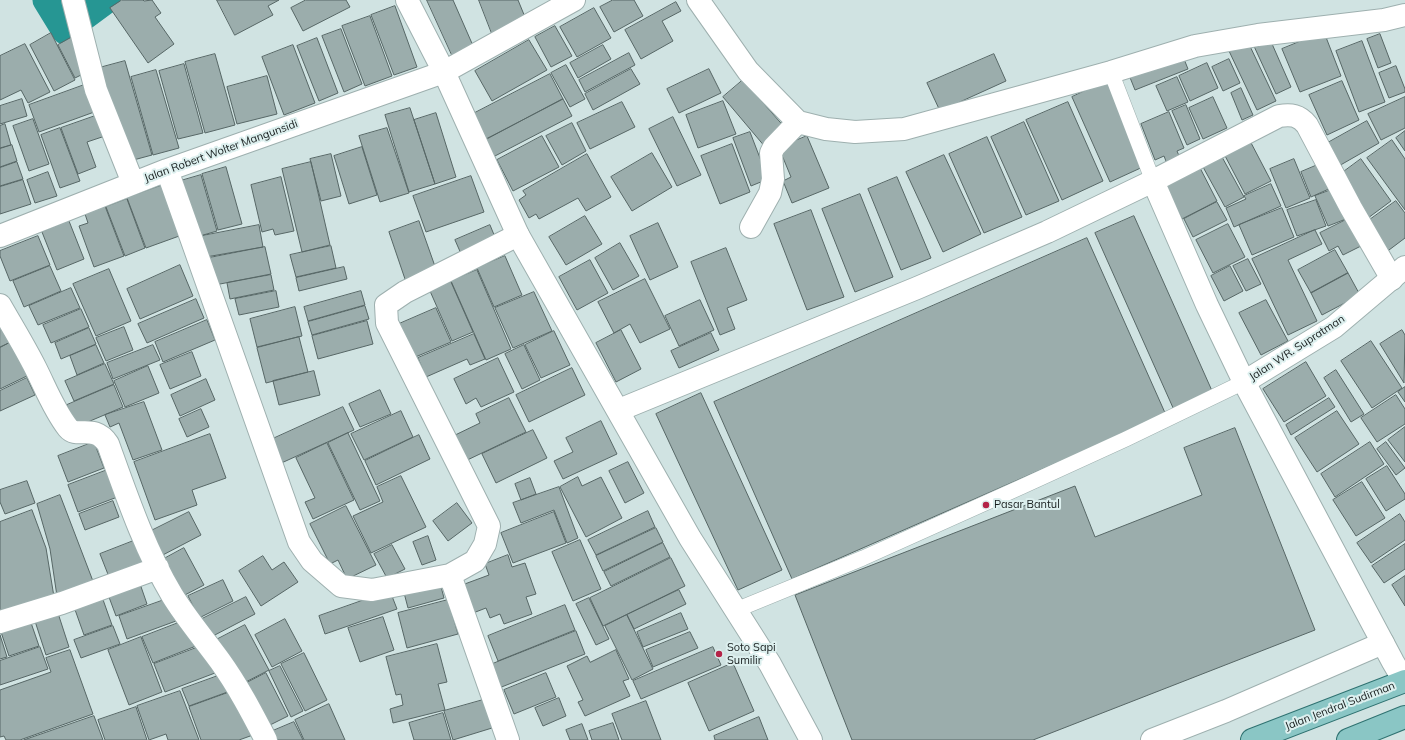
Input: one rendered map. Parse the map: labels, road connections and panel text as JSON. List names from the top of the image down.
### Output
{
  "streets": {
    "main road": ["Jalan Jendral Sudirman"],
    "street": ["Jalan Robert Wolter Mangunsidi", "Jalan WR. Supratman"]
  },
  "places": ["Pasar Bantul", "Soto Sapi Sumilir"]
}
